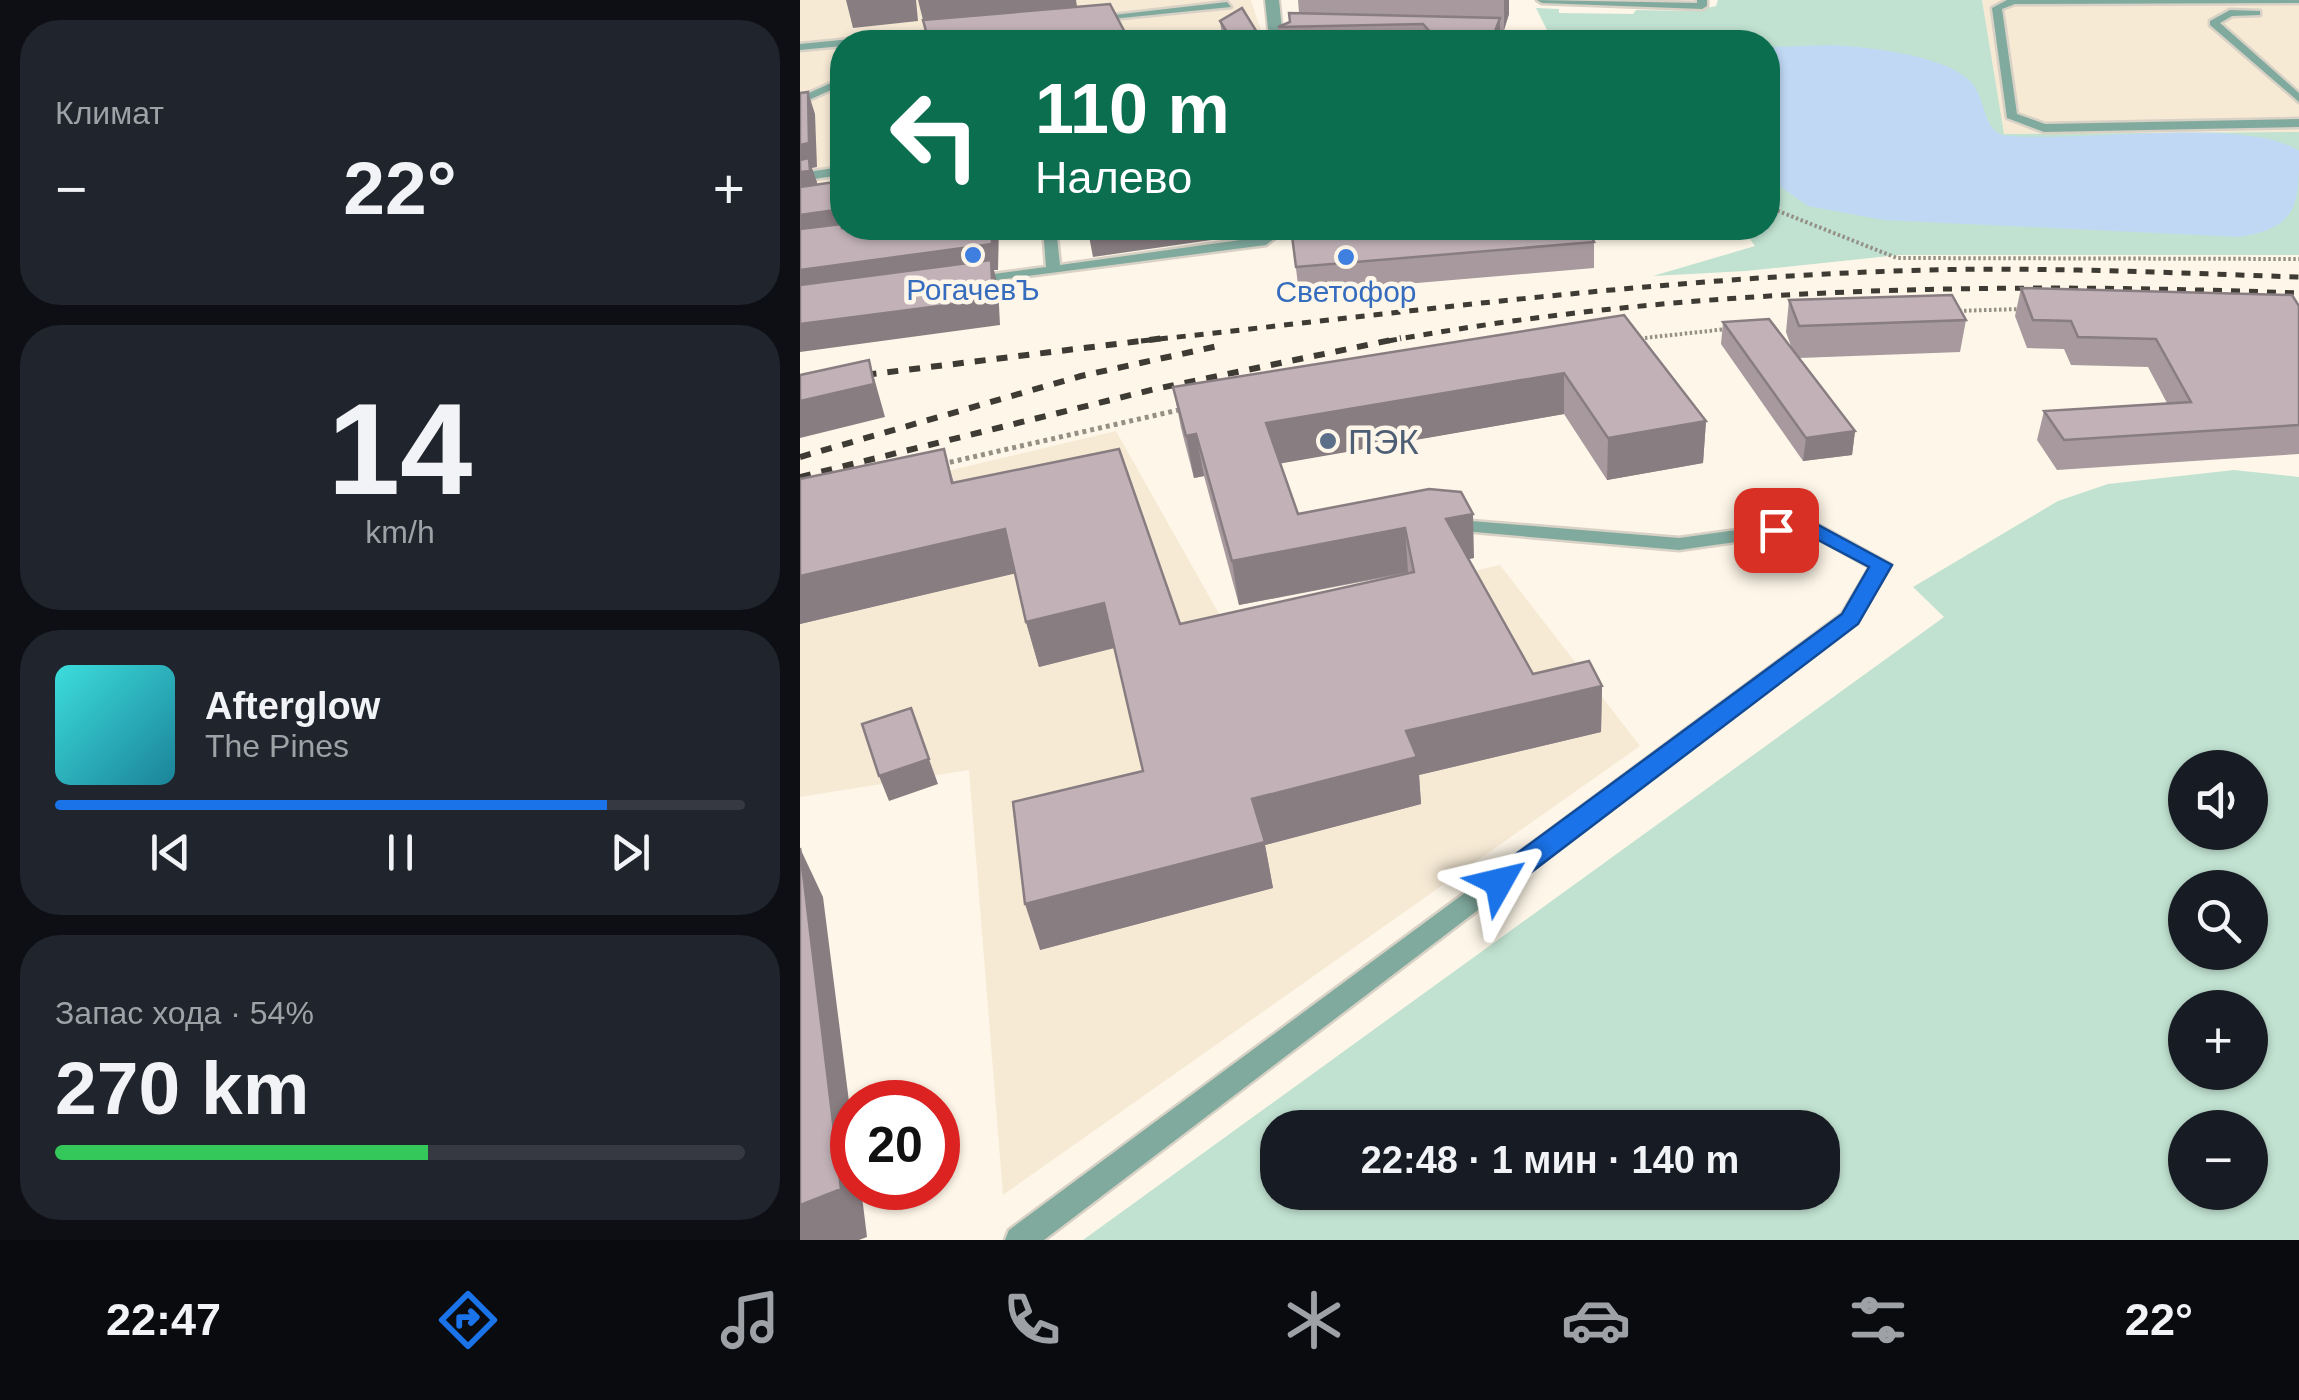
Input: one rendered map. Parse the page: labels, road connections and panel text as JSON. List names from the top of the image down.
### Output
{
  "places": ["РогачевЪ", "Светофор", "ПЭК"],
  "page": {
    "tile": [
      "Климат",
      ["14", "km/h"],
      ["Запас хода · 54%", "270 km"]
    ],
    "turn": ["110 m", "Налево"],
    "heat": ["−", "22°", "+"],
    "song": ["Afterglow", "The Pines"],
    "map_buttons": ["+", "−"],
    "limit": "20",
    "trip": "22:48 · 1 мин · 140 m",
    "tabs": ["22:47", "22°"]
  }
}
